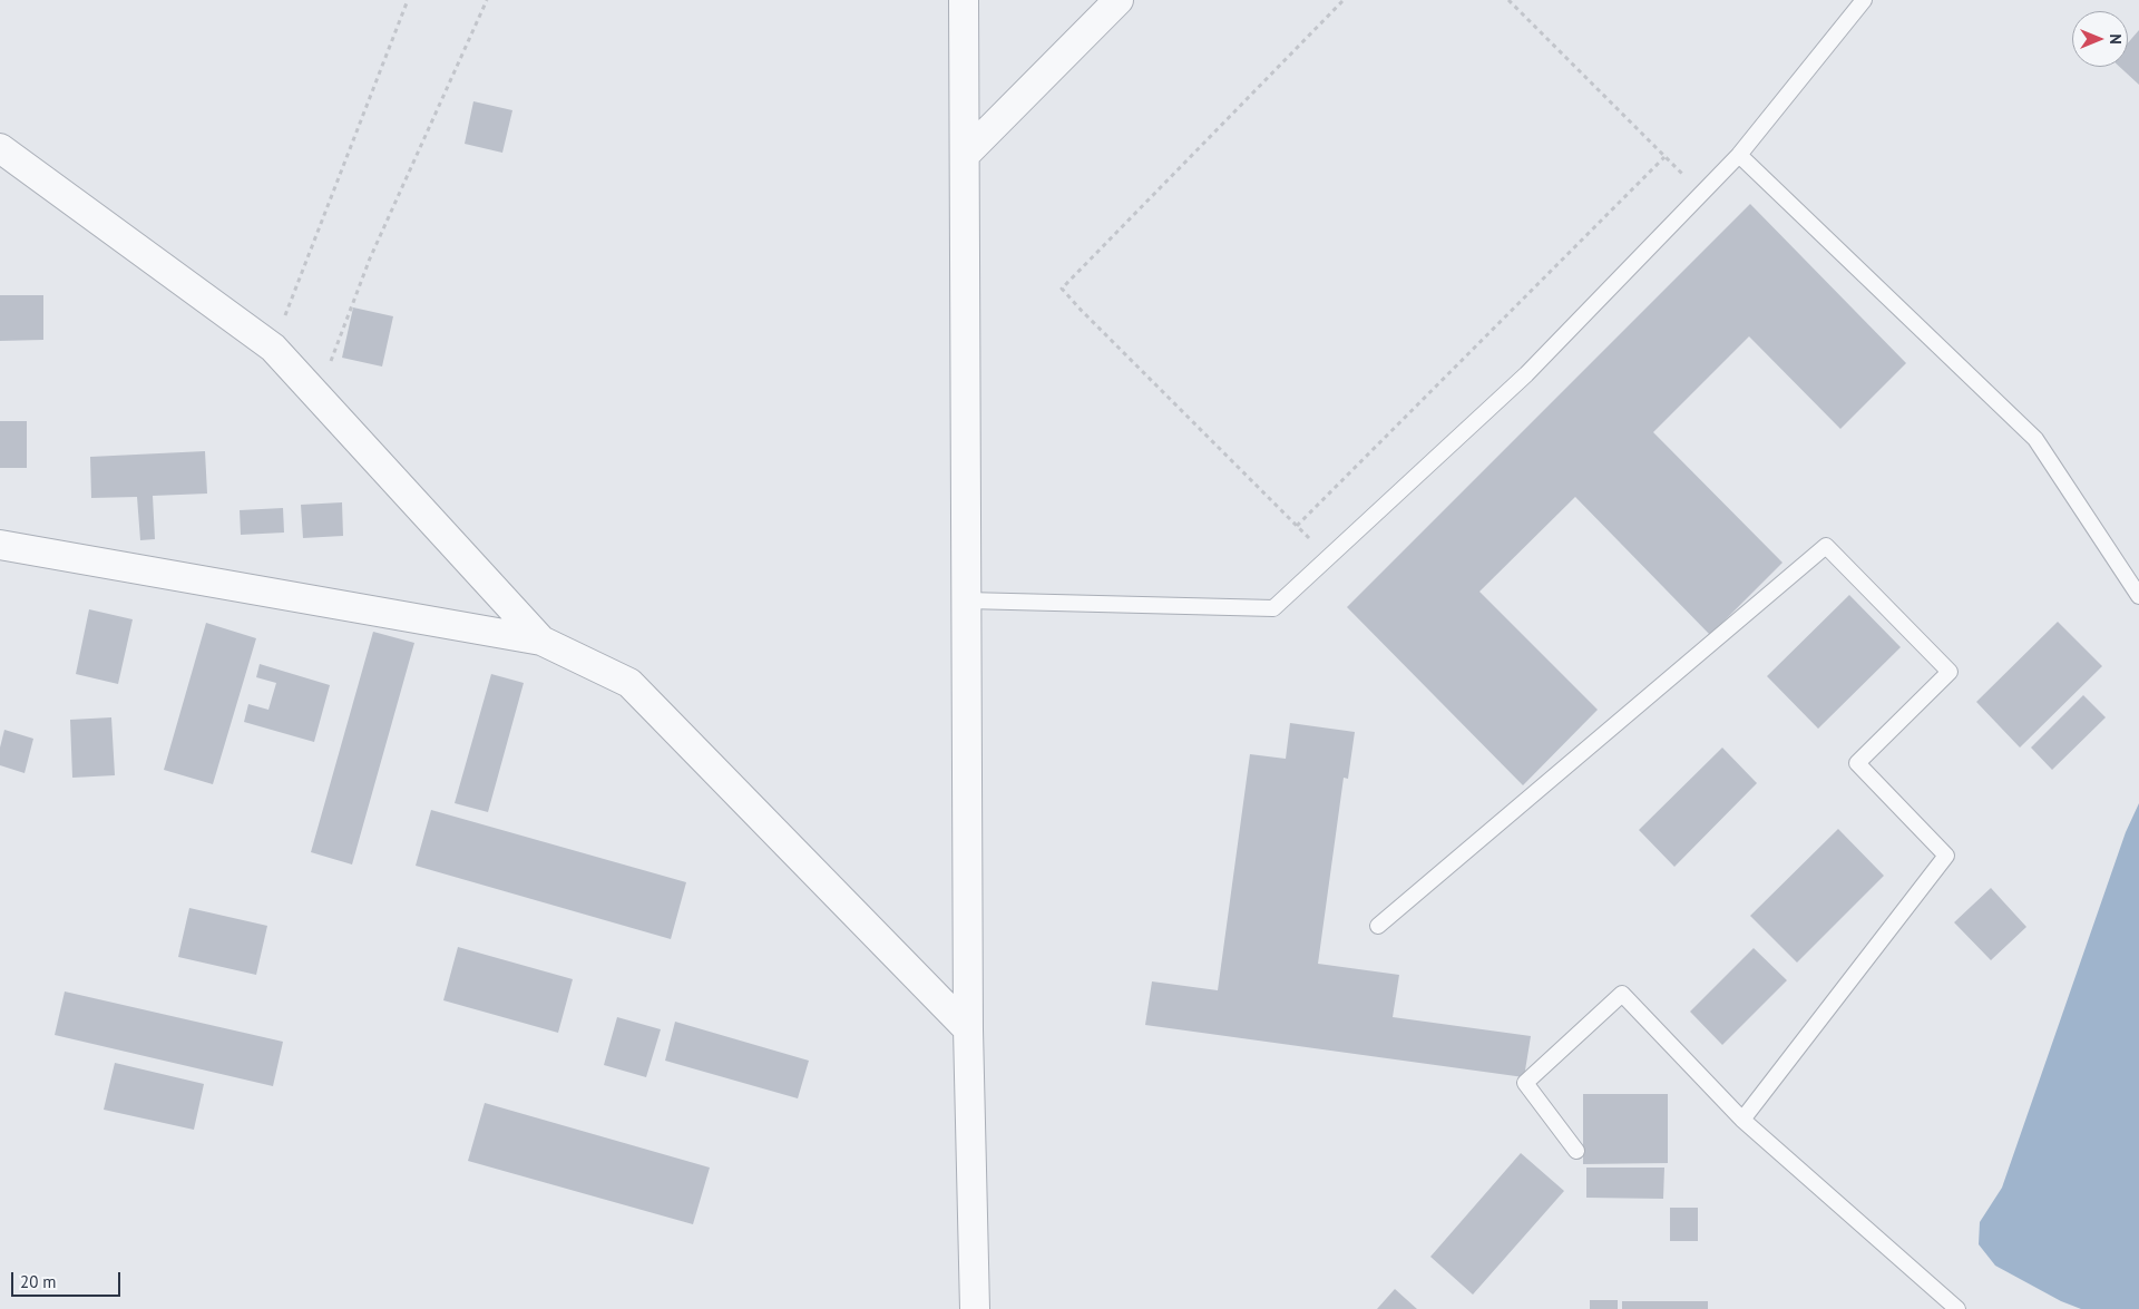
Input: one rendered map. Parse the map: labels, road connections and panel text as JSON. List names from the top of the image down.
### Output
{
  "scale_bar": "20 m",
  "north": "right"
}
